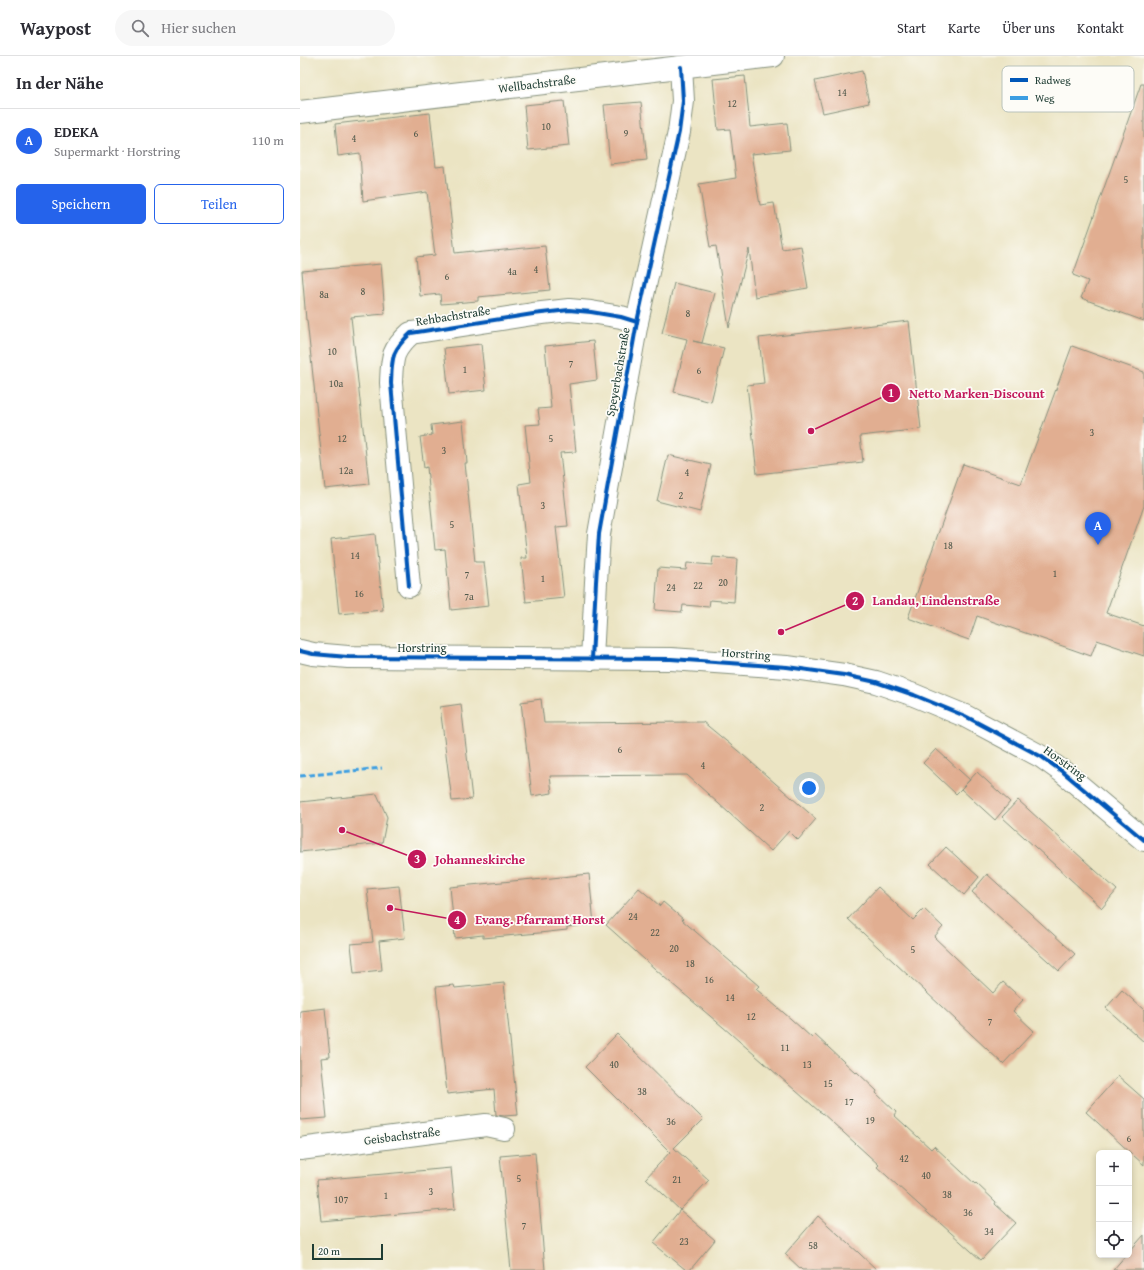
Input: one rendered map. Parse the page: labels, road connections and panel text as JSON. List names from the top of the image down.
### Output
{
  "streets": {
    "street": [
      "Wellbachstraße",
      "Rehbachstraße",
      "Speyerbachstraße",
      "Horstring",
      "Geisbachstraße"
    ]
  },
  "crossings": [
    ["Wellbachstraße", "Speyerbachstraße"],
    ["Rehbachstraße", "Speyerbachstraße"],
    ["Speyerbachstraße", "Horstring"]
  ],
  "places": [
    "Netto Marken-Discount",
    "Landau, Lindenstraße",
    "Johanneskirche",
    "Evang. Pfarramt Horst"
  ],
  "house_numbers": [
    "14",
    "12",
    "10",
    "6",
    "9",
    "4",
    "5",
    "4",
    "4a",
    "6",
    "8",
    "8a",
    "8",
    "10",
    "7",
    "1",
    "6",
    "10a",
    "3",
    "12",
    "5",
    "3",
    "12a",
    "4",
    "2",
    "3",
    "5",
    "18",
    "14",
    "1",
    "7",
    "1",
    "20",
    "22",
    "24",
    "16",
    "7a",
    "6",
    "4",
    "2",
    "24",
    "22",
    "20",
    "5",
    "18",
    "16",
    "14",
    "12",
    "7",
    "11",
    "40",
    "13",
    "15",
    "38",
    "17",
    "19",
    "36",
    "6",
    "42",
    "40",
    "5",
    "21",
    "3",
    "38",
    "1",
    "107",
    "36",
    "7",
    "34",
    "23",
    "58"
  ],
  "legend": ["Radweg", "Weg"],
  "scale_bar": "20 m",
  "page": {
    "header": "Waypost",
    "search": "Hier suchen",
    "nav": [
      "Start",
      "Karte",
      "Über uns",
      "Kontakt"
    ],
    "heading": "In der Nähe",
    "list": [
      {
        "mark": "A",
        "name": "EDEKA",
        "note": "Supermarkt · Horstring",
        "value": "110 m"
      }
    ],
    "buttons": ["Speichern", "Teilen"],
    "pins": "A",
    "map_buttons": ["+", "−"],
    "scale": "20 m"
  }
}
